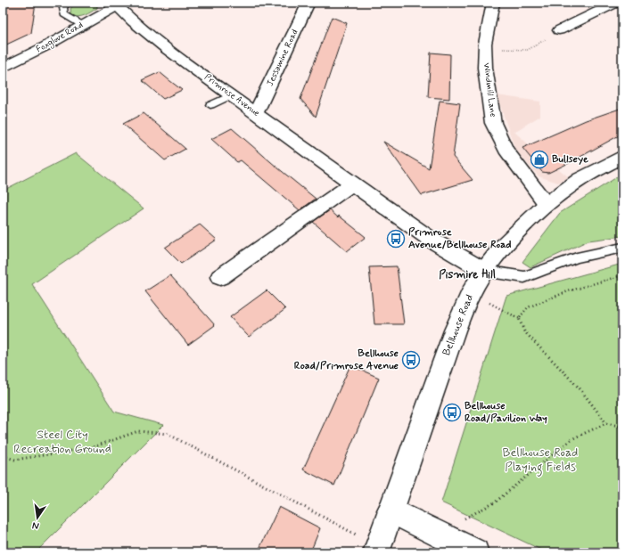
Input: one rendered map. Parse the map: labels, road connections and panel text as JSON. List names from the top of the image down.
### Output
{
  "streets": {
    "street": [
      "Foxglove Road",
      "Jessamine Road",
      "Windmill Lane",
      "Primrose Avenue",
      "Bellhouse Road"
    ]
  },
  "crossings": [
    ["Foxglove Road", "Primrose Avenue"],
    ["Jessamine Road", "Primrose Avenue"],
    ["Windmill Lane", "Bellhouse Road"],
    ["Primrose Avenue", "Bellhouse Road"]
  ],
  "districts": ["Pismire Hill"],
  "parks": ["Steel City Recreation Ground", "Bellhouse Road Playing Fields"],
  "places": {
    "shop": ["Bullseye"],
    "bus stop": ["Primrose Avenue/Bellhouse Road", "Bellhouse Road/Primrose Avenue", "Bellhouse Road/Pavilion Way"]
  },
  "north": "bottom"
}
